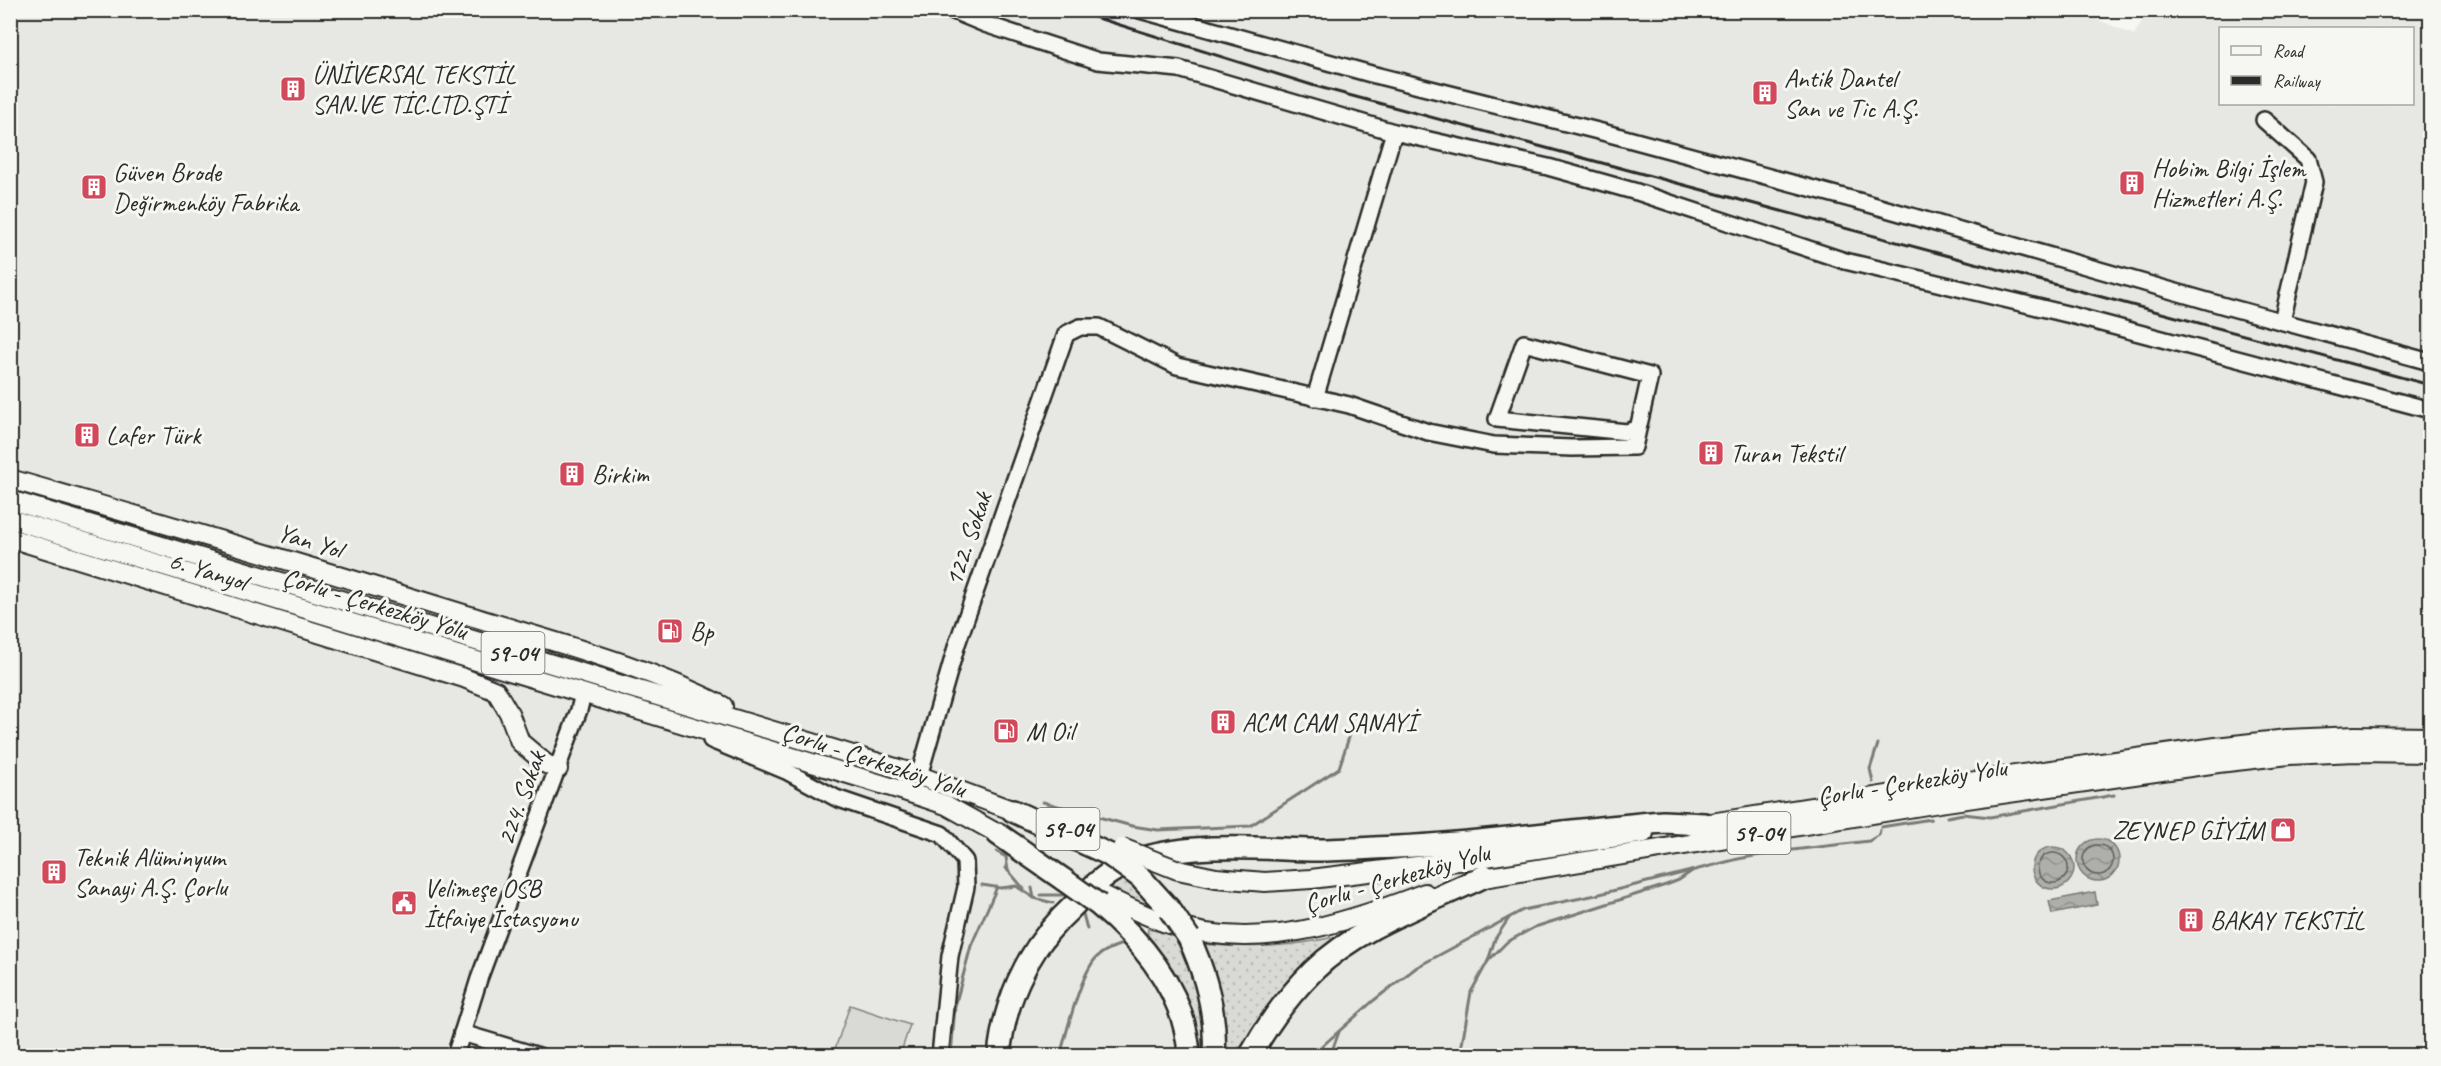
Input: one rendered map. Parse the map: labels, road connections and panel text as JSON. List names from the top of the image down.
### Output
{
  "streets": {
    "main road": [
      "Yan Yol",
      "6. Yanyol",
      "Çorlu - Çerkezköy Yolu",
      "59-04"
    ],
    "street": ["122. Sokak", "224. Sokak"]
  },
  "crossings": [
    ["122. Sokak", "Çorlu - Çerkezköy Yolu"],
    ["Yan Yol", "Çorlu - Çerkezköy Yolu"],
    ["6. Yanyol", "224. Sokak"],
    ["Çorlu - Çerkezköy Yolu", "224. Sokak"]
  ],
  "places": {
    "building": [
      "ÜNİVERSAL TEKSTİL SAN.VE TİC.LTD.ŞTİ",
      "Antik Dantel San ve Tic A.Ş.",
      "Hobim Bilgi İşlem Hizmetleri A.Ş.",
      "Güven Brode Değirmenköy Fabrika",
      "Lafer Türk",
      "Turan Tekstil",
      "Birkim",
      "ACM CAM SANAYİ",
      "Teknik Alüminyum Sanayi A.Ş. Çorlu",
      "BAKAY TEKSTİL"
    ],
    "fuel station": ["Bp", "M Oil"],
    "shop": ["ZEYNEP GİYİM"],
    "public building": ["Velimeşe OSB İtfaiye İstasyonu"]
  },
  "legend": ["Road", "Railway"]
}
